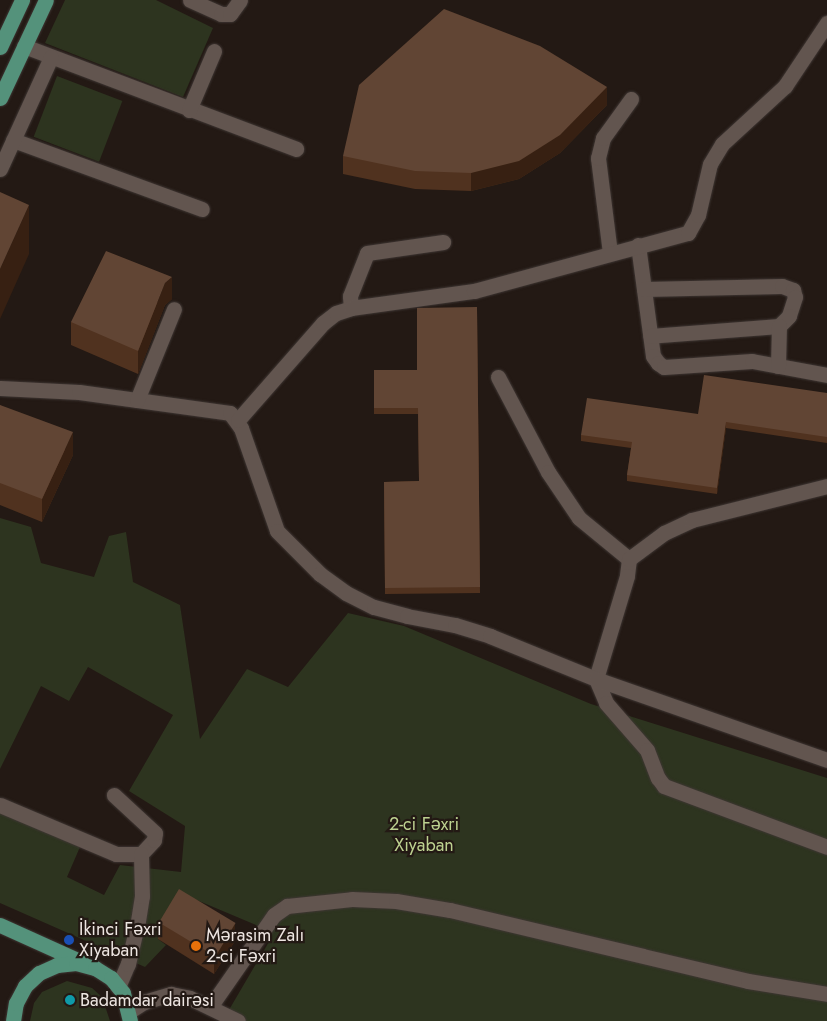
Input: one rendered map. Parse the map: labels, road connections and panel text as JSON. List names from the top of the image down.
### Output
{
  "parks": ["2-ci Fəxri Xiyaban"],
  "places": ["İkinci Fəxri Xiyaban", "Mərasim Zalı 2-ci Fəxri", "Badamdar dairəsi"]
}
